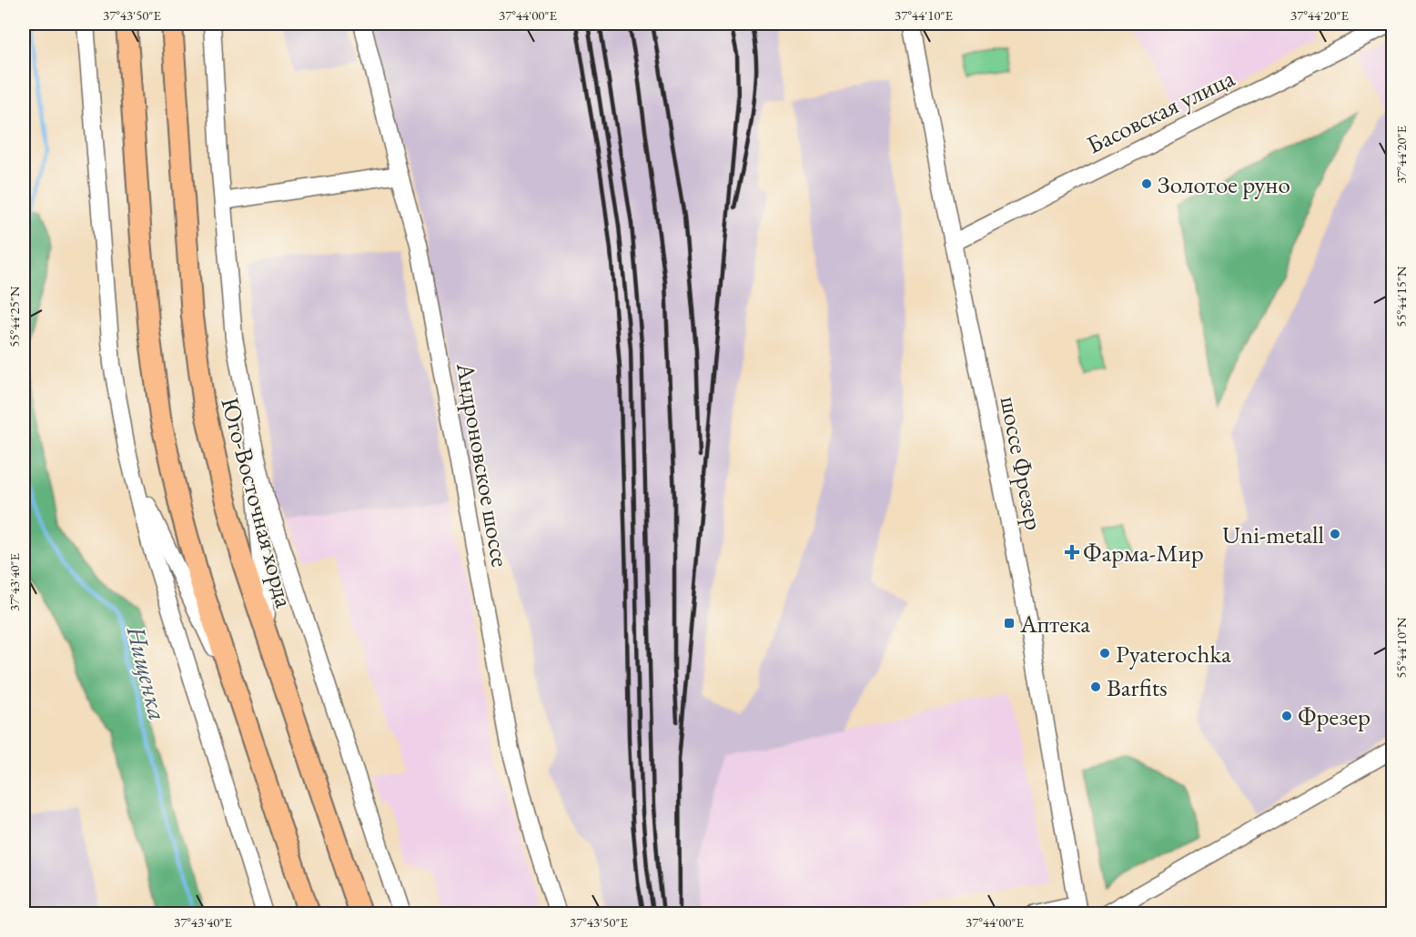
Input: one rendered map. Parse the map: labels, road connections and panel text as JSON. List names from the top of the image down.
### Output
{
  "streets": {
    "main road": ["Юго-Восточная хорда"],
    "street": ["Басовская улица", "шоссе Фрезер", "Андроновское шоссе"]
  },
  "crossings": [
    ["Басовская улица", "шоссе Фрезер"]
  ],
  "water": ["Нищенка"],
  "places": {
    "other": [
      "Золотое руно",
      "Uni-metall",
      "Pyaterochka",
      "Barfits",
      "Фрезер"
    ],
    "health": ["Фарма-Мир"],
    "transit": ["Аптека"]
  },
  "coordinates": [
    "37°43'50\"E",
    "37°44'00\"E",
    "37°44'10\"E",
    "37°44'20\"E",
    "55°44'15\"N",
    "55°44'25\"N",
    "37°43'40\"E",
    "55°44'10\"N"
  ]
}
